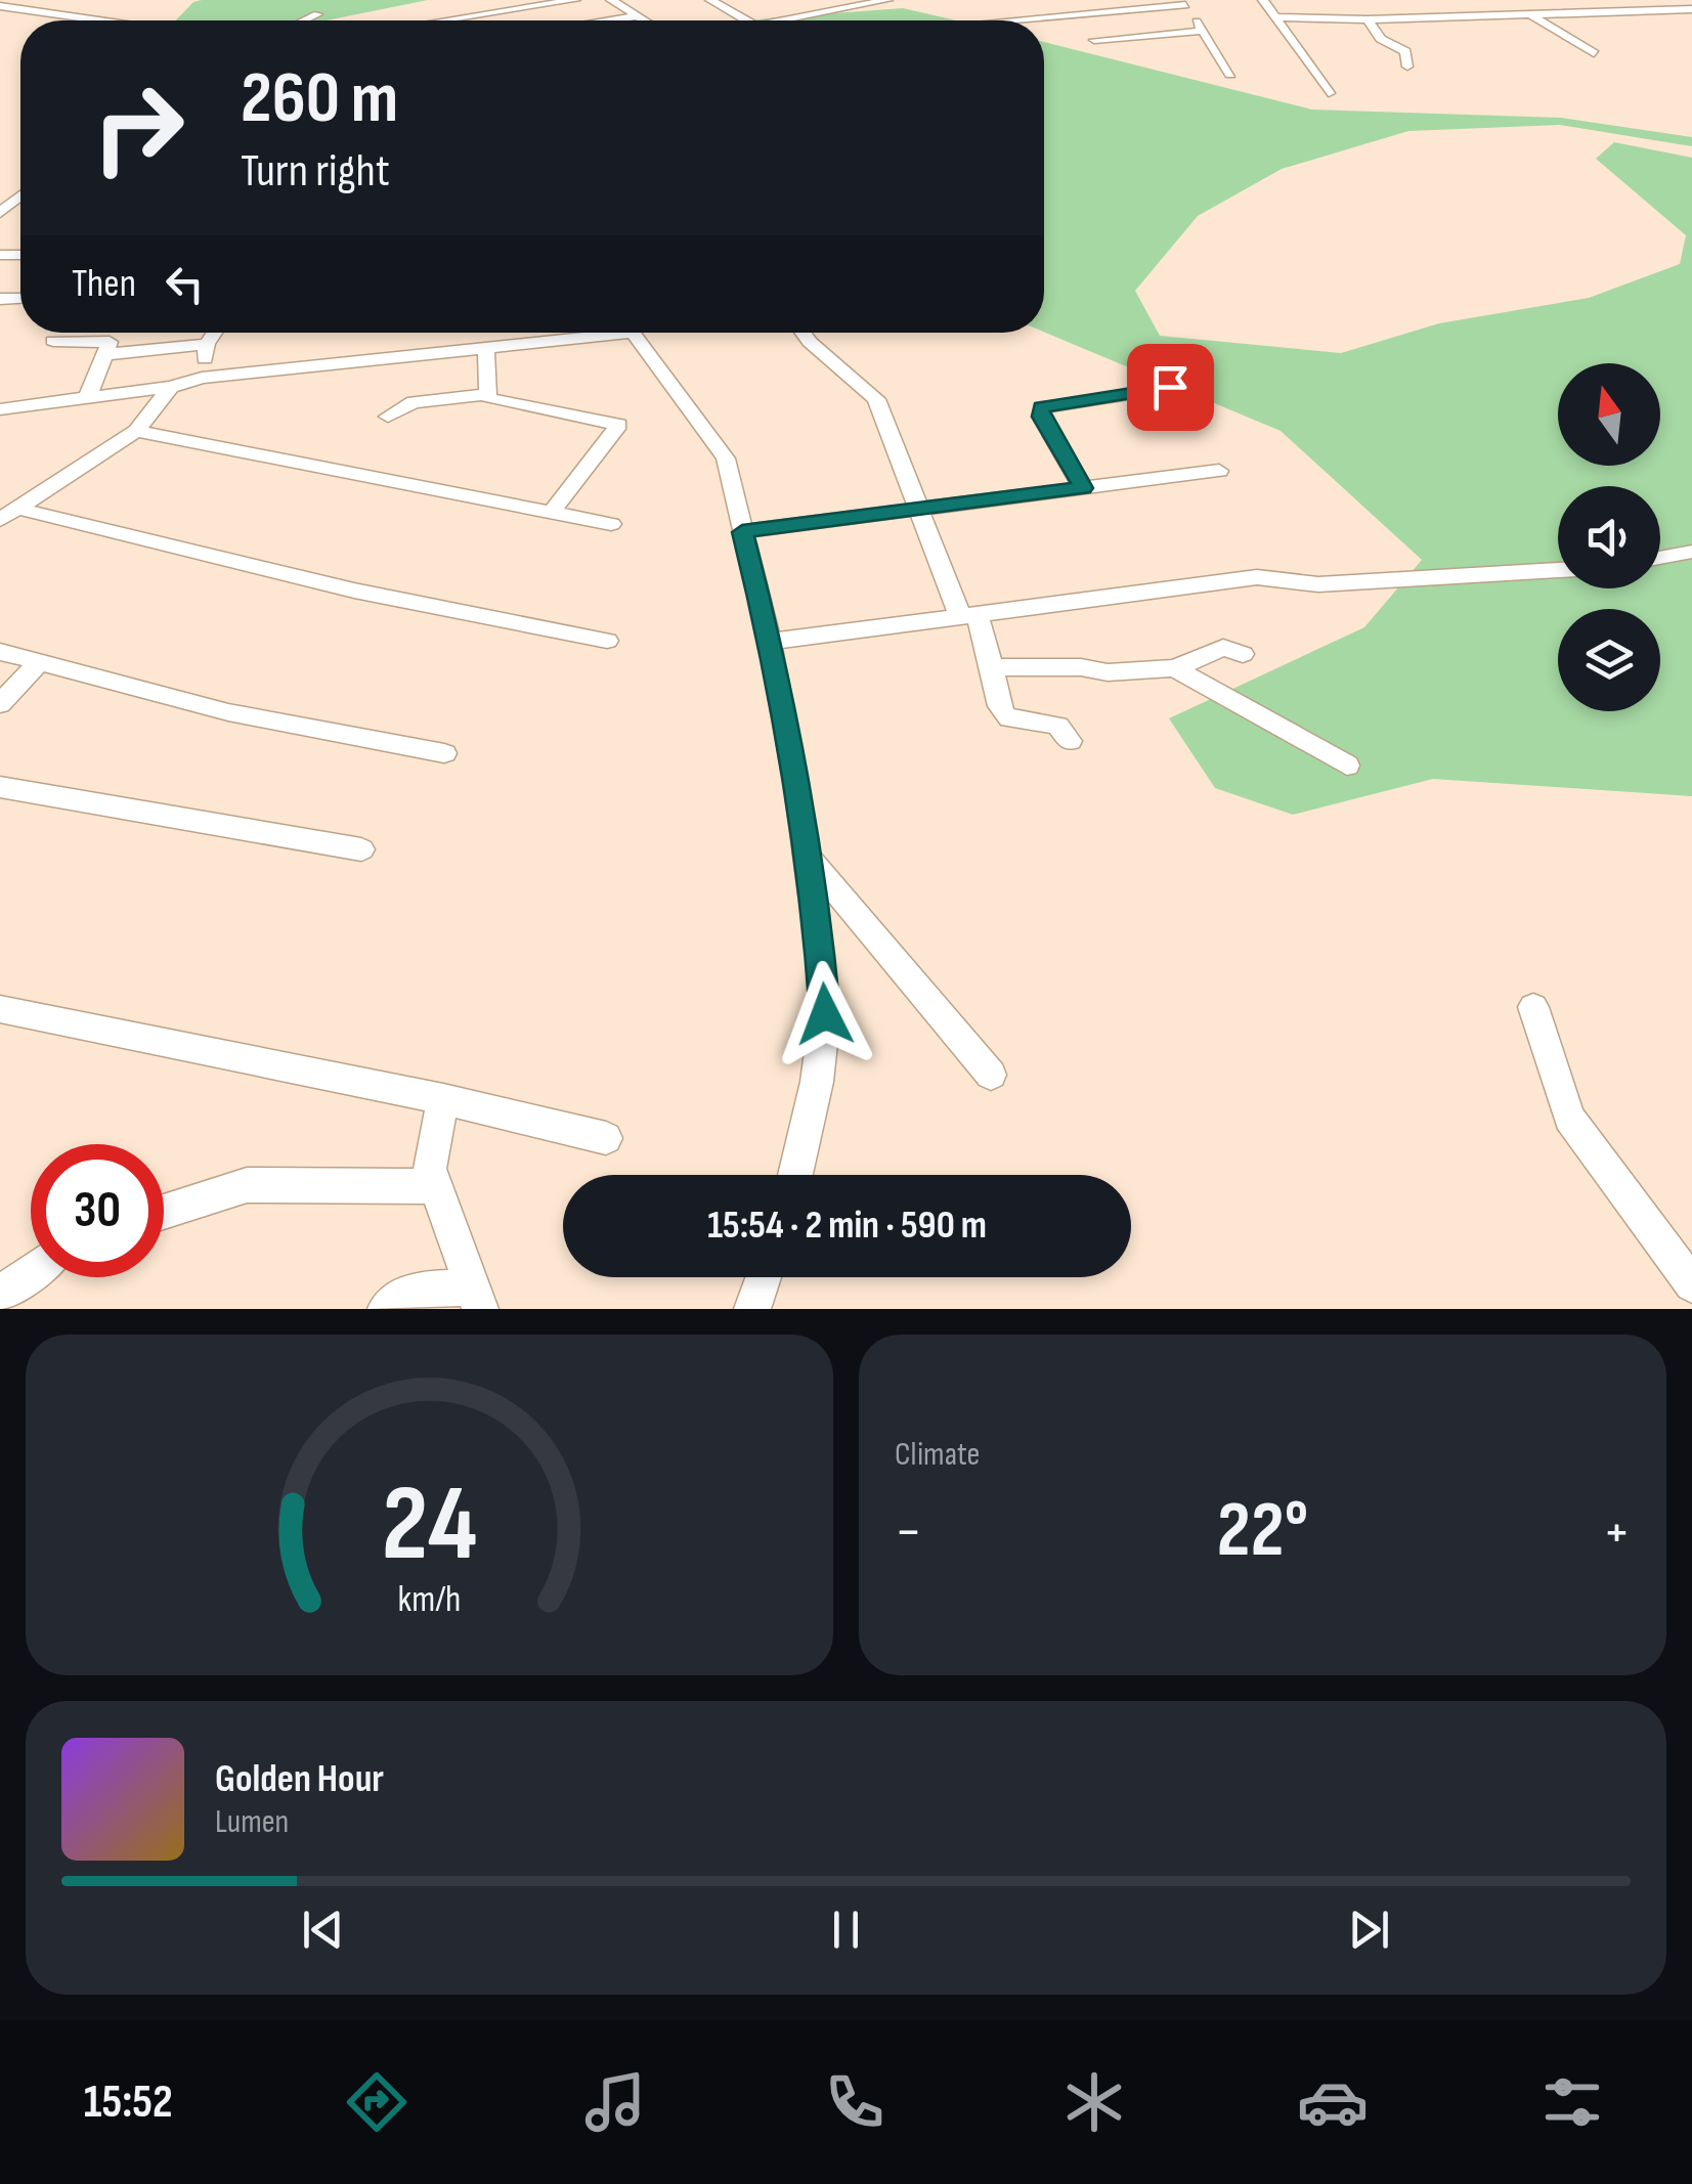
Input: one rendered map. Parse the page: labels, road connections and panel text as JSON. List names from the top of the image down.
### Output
{
  "north": "top",
  "page": {
    "turn": ["260 m", "Turn right"],
    "then": "Then",
    "limit": "30",
    "trip": "15:54 · 2 min · 590 m",
    "tile": "Climate",
    "heat": ["−", "22°", "+"],
    "song": ["Golden Hour", "Lumen"],
    "tabs": "15:52",
    "gauge": ["24", "km/h"]
  }
}
